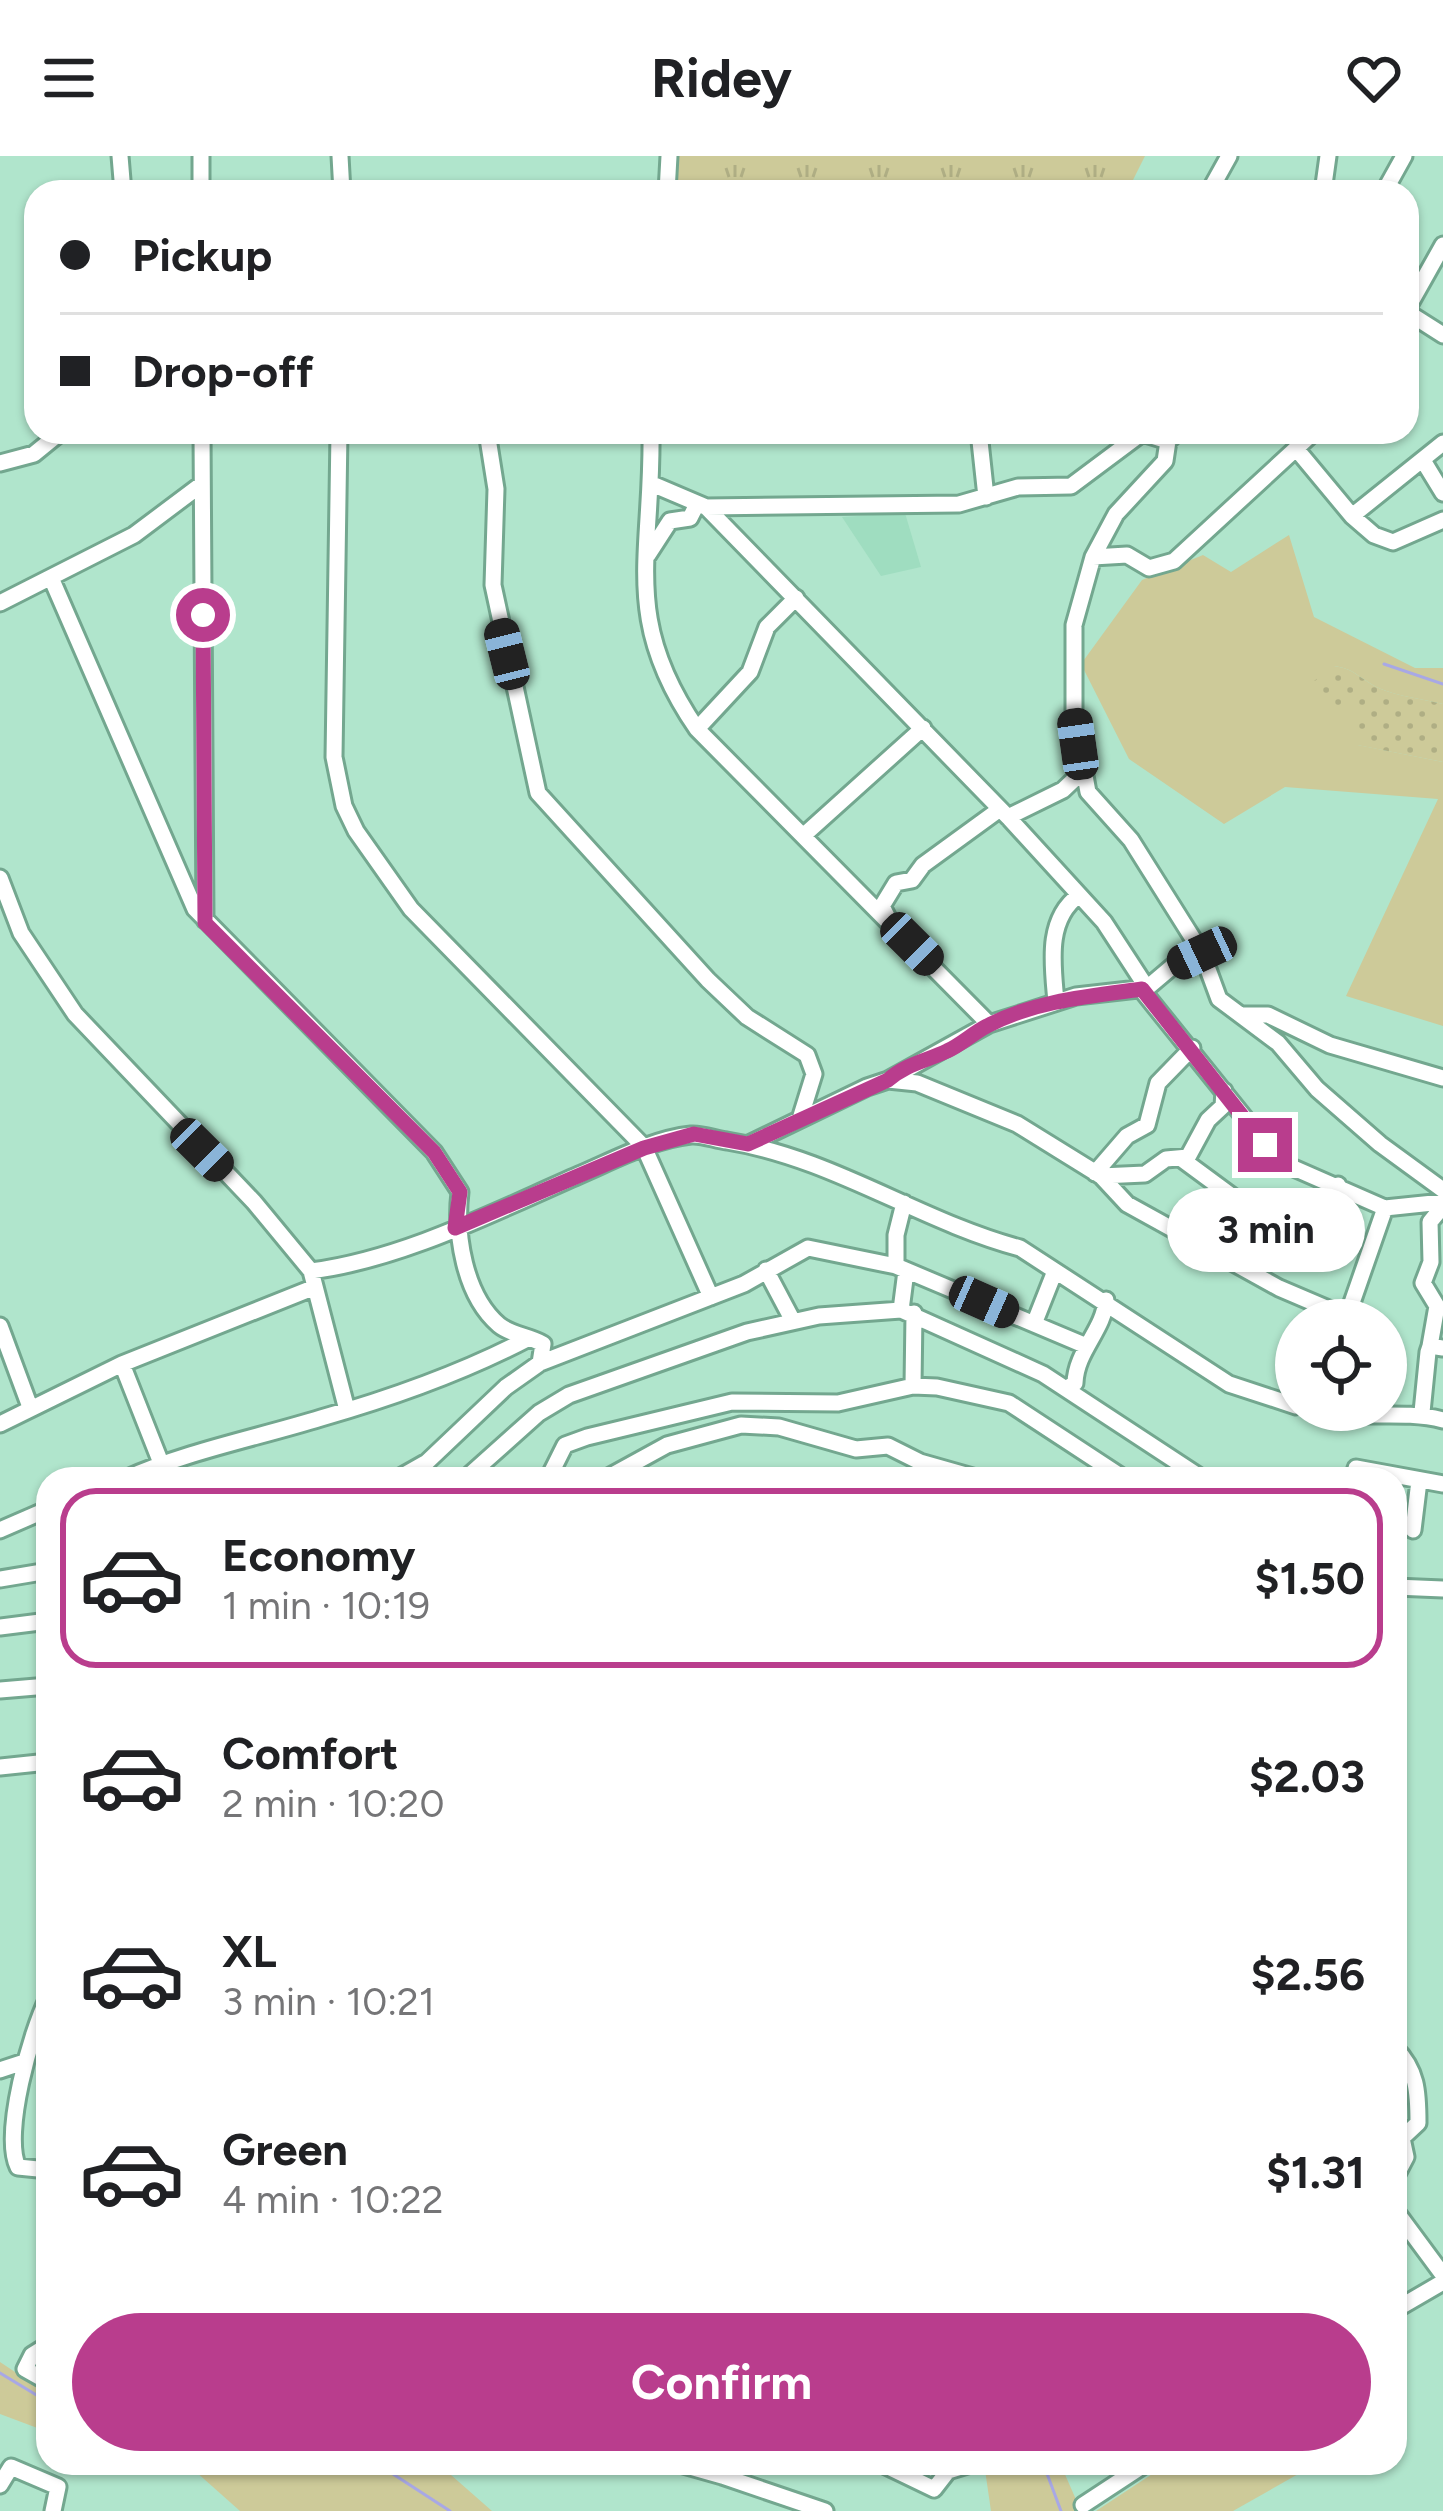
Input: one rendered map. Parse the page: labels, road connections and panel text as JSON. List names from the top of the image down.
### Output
{
  "page": {
    "header": "Ridey",
    "banner": ["Pickup", "Drop-off"],
    "bubble": "3 min",
    "list": [
      {
        "name": "Economy",
        "note": "1 min · 10:19",
        "value": "$1.50"
      },
      {
        "name": "Comfort",
        "note": "2 min · 10:20",
        "value": "$2.03"
      },
      {
        "name": "XL",
        "note": "3 min · 10:21",
        "value": "$2.56"
      },
      {
        "name": "Green",
        "note": "4 min · 10:22",
        "value": "$1.31"
      }
    ],
    "buttons": "Confirm"
  }
}
